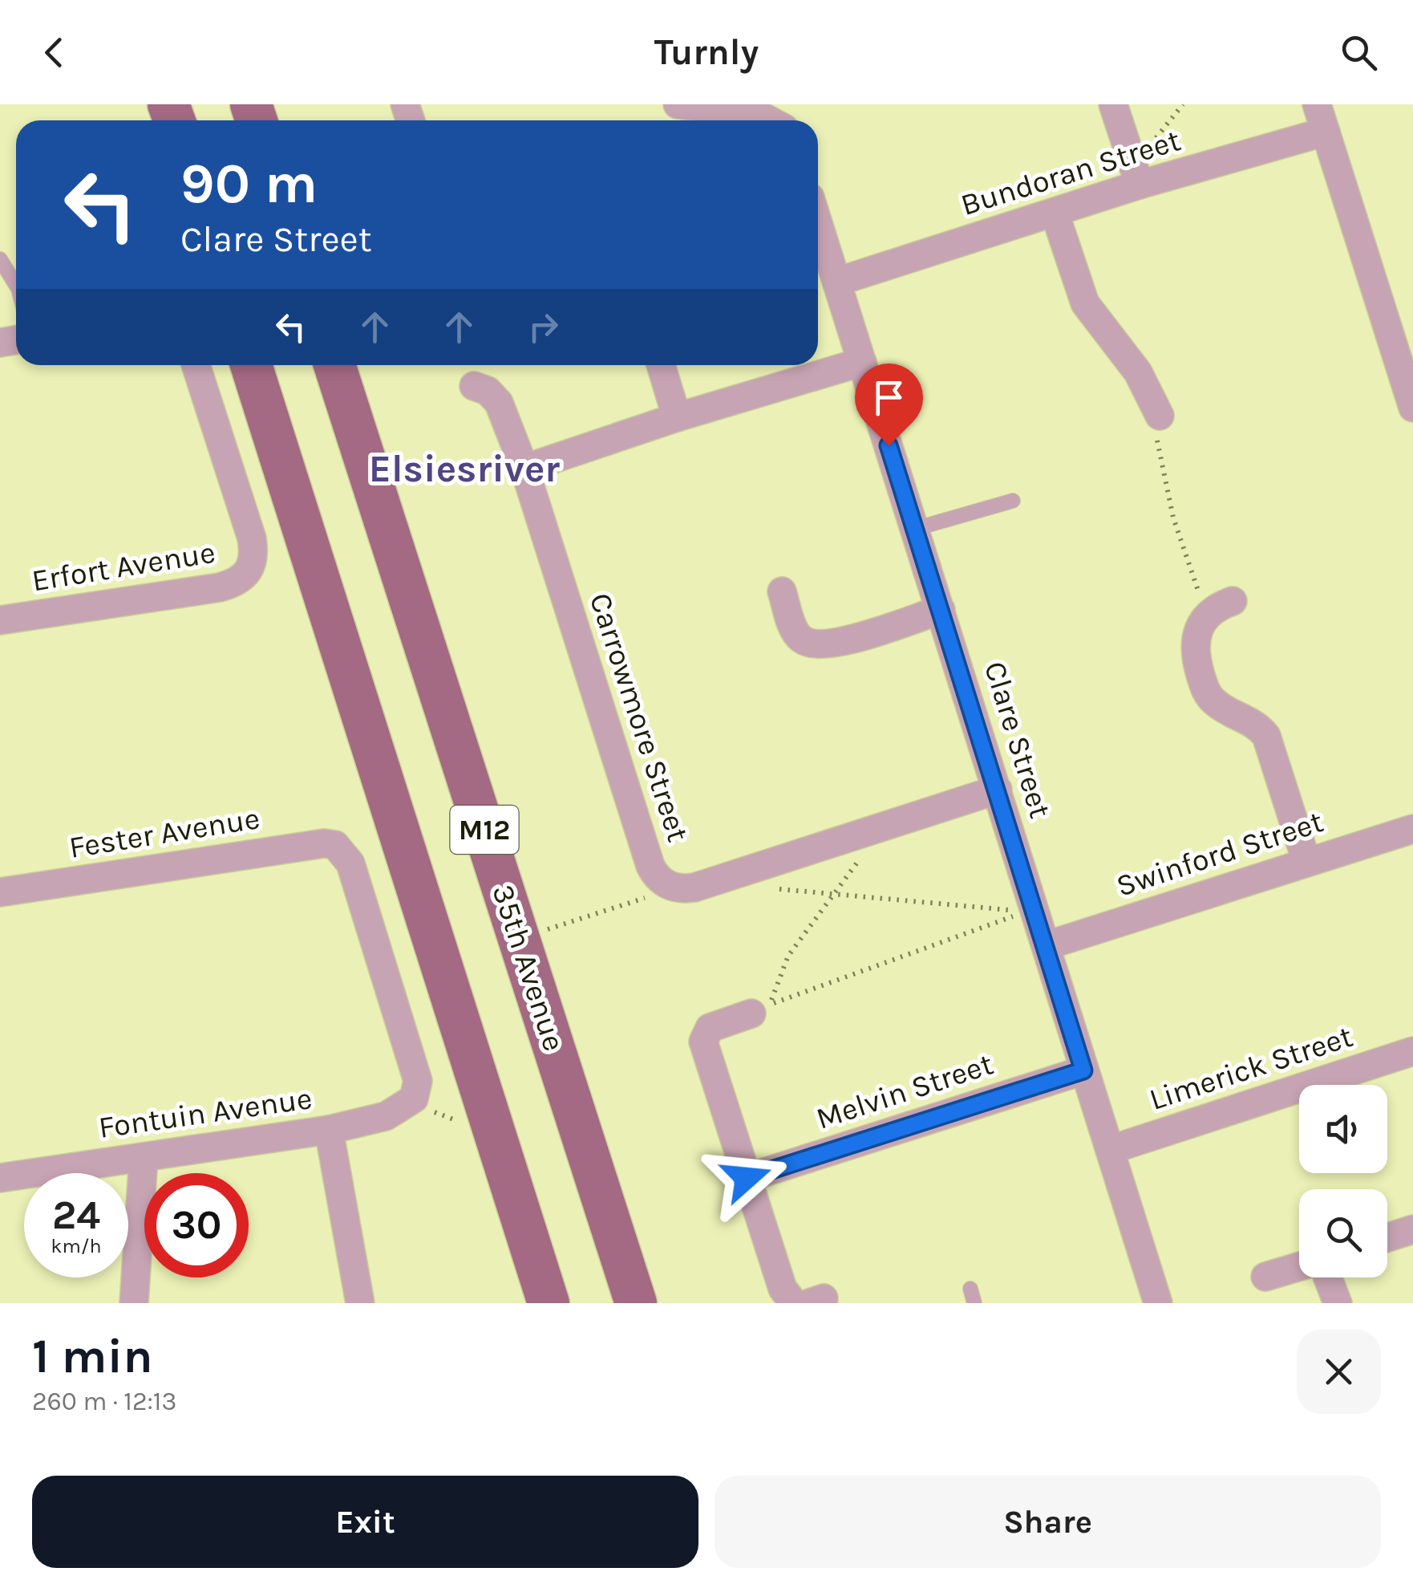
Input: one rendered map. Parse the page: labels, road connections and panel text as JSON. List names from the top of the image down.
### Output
{
  "streets": {
    "main road": ["M12", "35th Avenue"],
    "street": [
      "Bundoran Street",
      "Erfort Avenue",
      "Carrowmore Street",
      "Clare Street",
      "Fester Avenue",
      "Swinford Street",
      "Limerick Street",
      "Melvin Street",
      "Fontuin Avenue"
    ]
  },
  "crossings": [
    ["Bundoran Street", "Clare Street"],
    ["Carrowmore Street", "Clare Street"],
    ["Clare Street", "Swinford Street"],
    ["Clare Street", "Limerick Street"],
    ["Clare Street", "Melvin Street"],
    ["Fester Avenue", "Fontuin Avenue"]
  ],
  "districts": ["Elsiesriver"],
  "page": {
    "header": "Turnly",
    "turn": ["90 m", "Clare Street"],
    "speed": "24 km/h",
    "limit": "30",
    "heading": ["1 min", "260 m · 12:13"],
    "buttons": ["Exit", "Share"]
  }
}
